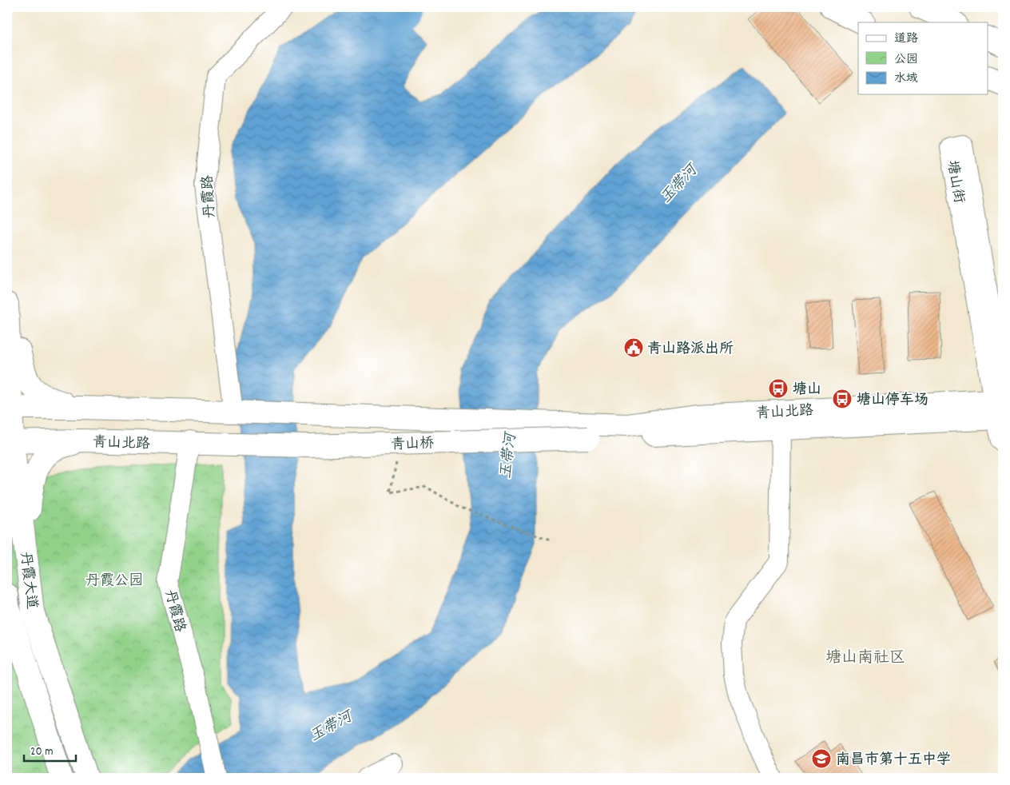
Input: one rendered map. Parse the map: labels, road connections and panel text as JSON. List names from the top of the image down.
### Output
{
  "streets": {
    "main road": [
      "塘山街",
      "青山北路",
      "青山桥",
      "丹霞大道"
    ],
    "street": ["丹霞路"]
  },
  "crossings": [
    ["塘山街", "青山北路"],
    ["丹霞路", "青山北路"],
    ["丹霞路", "青山桥"],
    ["青山北路", "青山桥"],
    ["青山北路", "丹霞大道"]
  ],
  "districts": ["塘山南社区"],
  "water": ["玉带河"],
  "parks": ["丹霞公园"],
  "places": {
    "public building": ["青山路派出所"],
    "bus stop": ["塘山", "塘山停车场"],
    "school or university": ["南昌市第十五中学"]
  },
  "legend": ["道路", "公园", "水域"],
  "scale_bar": "20 m"
}
